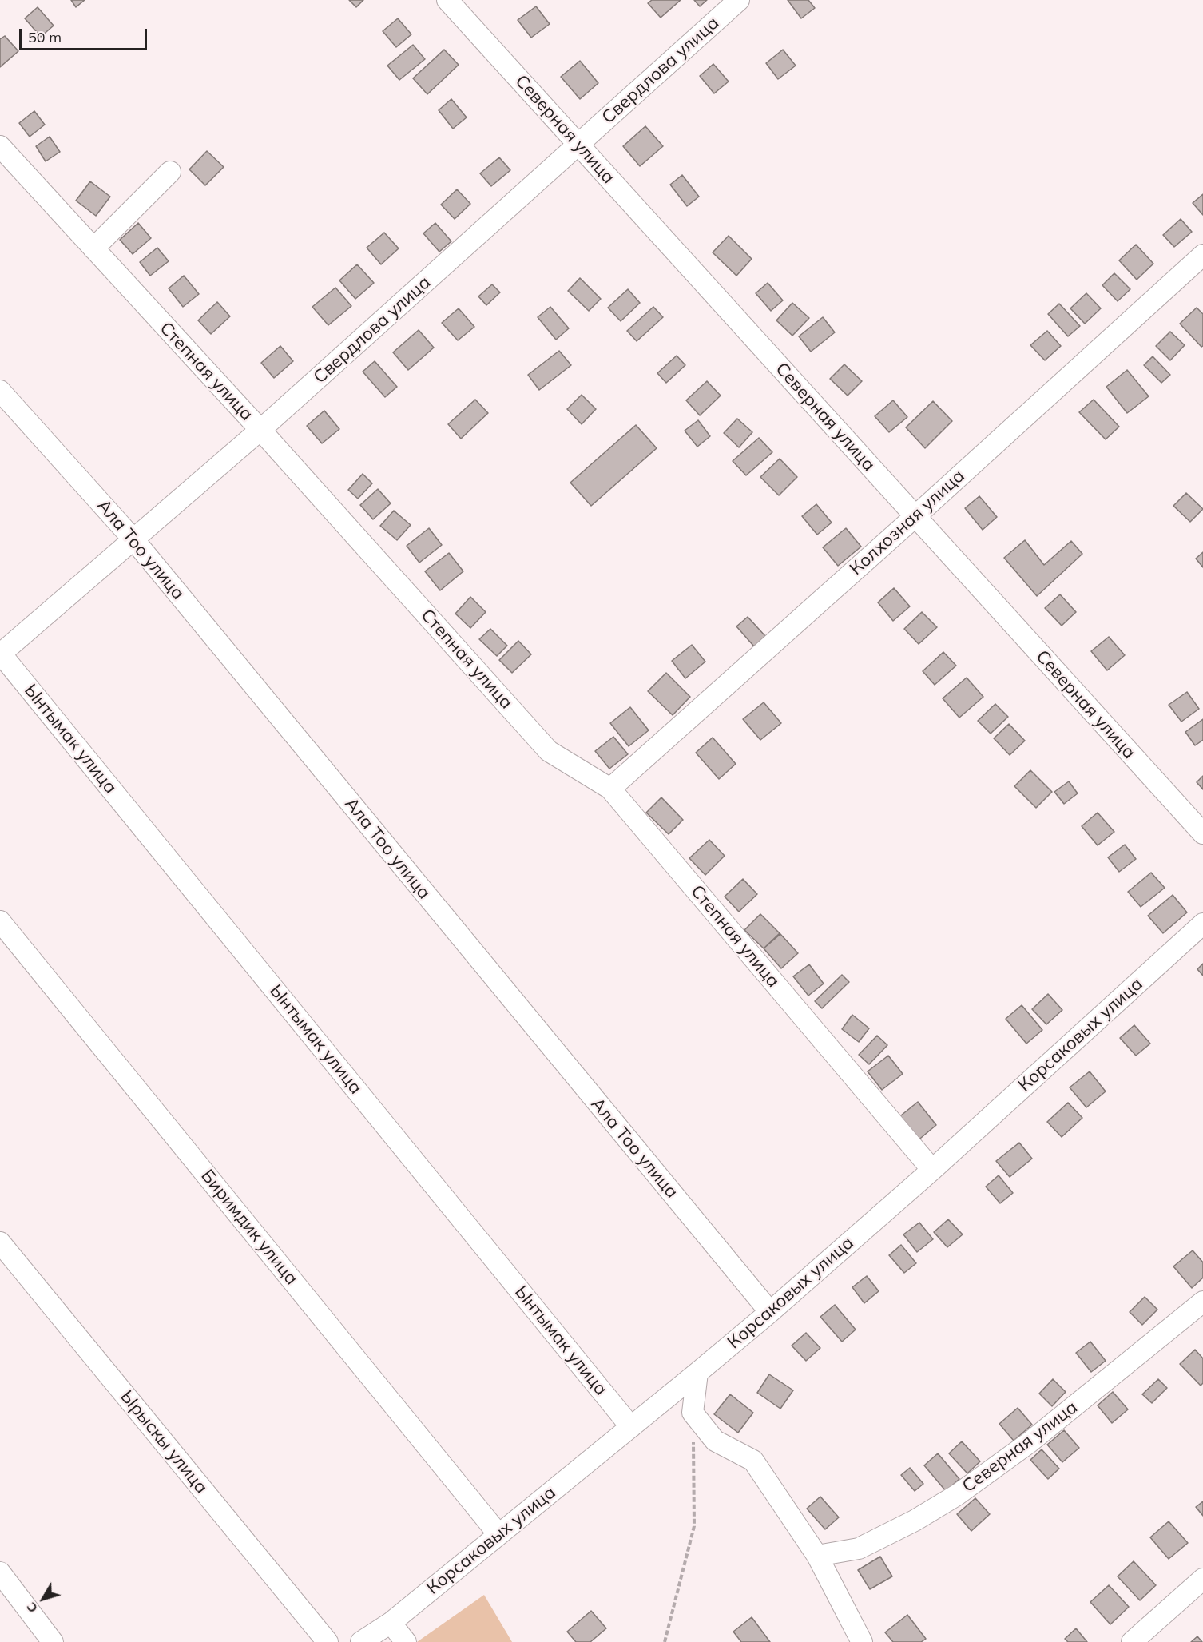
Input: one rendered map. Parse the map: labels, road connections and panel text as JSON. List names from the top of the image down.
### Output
{
  "streets": {
    "street": [
      "Свердлова улица",
      "Северная улица",
      "Степная улица",
      "Колхозная улица",
      "Ала Тоо улица",
      "Ынтымак улица",
      "Корсаковых улица",
      "Биримдик улица",
      "Ырыскы улица"
    ]
  },
  "crossings": [
    ["Свердлова улица", "Северная улица"],
    ["Свердлова улица", "Степная улица"],
    ["Свердлова улица", "Ала Тоо улица"],
    ["Свердлова улица", "Ынтымак улица"],
    ["Северная улица", "Колхозная улица"],
    ["Степная улица", "Колхозная улица"],
    ["Степная улица", "Корсаковых улица"],
    ["Ала Тоо улица", "Корсаковых улица"],
    ["Ынтымак улица", "Корсаковых улица"],
    ["Корсаковых улица", "Биримдик улица"]
  ],
  "scale_bar": "50 m",
  "north": "bottom left"
}
